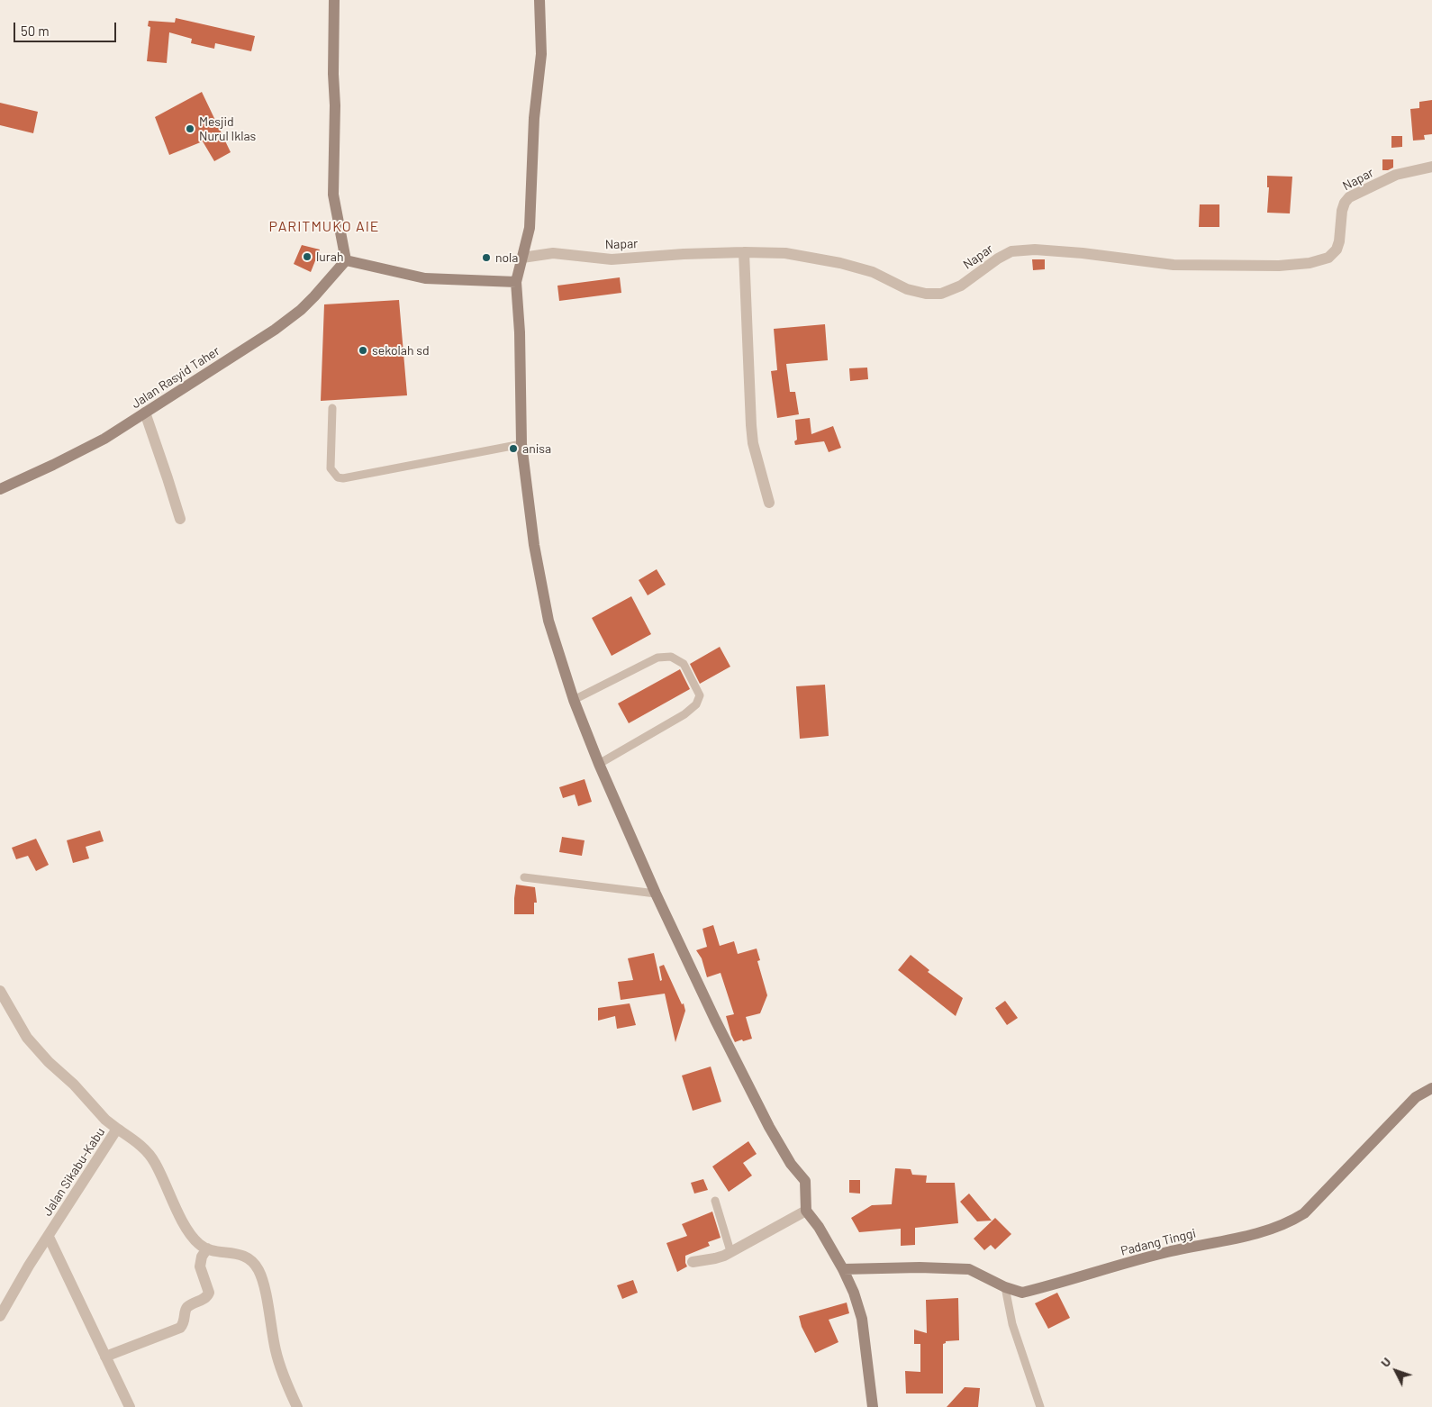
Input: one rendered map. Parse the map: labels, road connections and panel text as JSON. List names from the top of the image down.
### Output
{
  "streets": {
    "street": [
      "Napar",
      "Jalan Rasyid Taher",
      "Jalan Sikabu-Kabu",
      "Padang Tinggi"
    ]
  },
  "districts": ["PARITMUKO AIE"],
  "places": [
    "Mesjid Nurul Iklas",
    "lurah",
    "nola",
    "sekolah sd",
    "anisa"
  ],
  "scale_bar": "50 m",
  "north": "top left"
}
